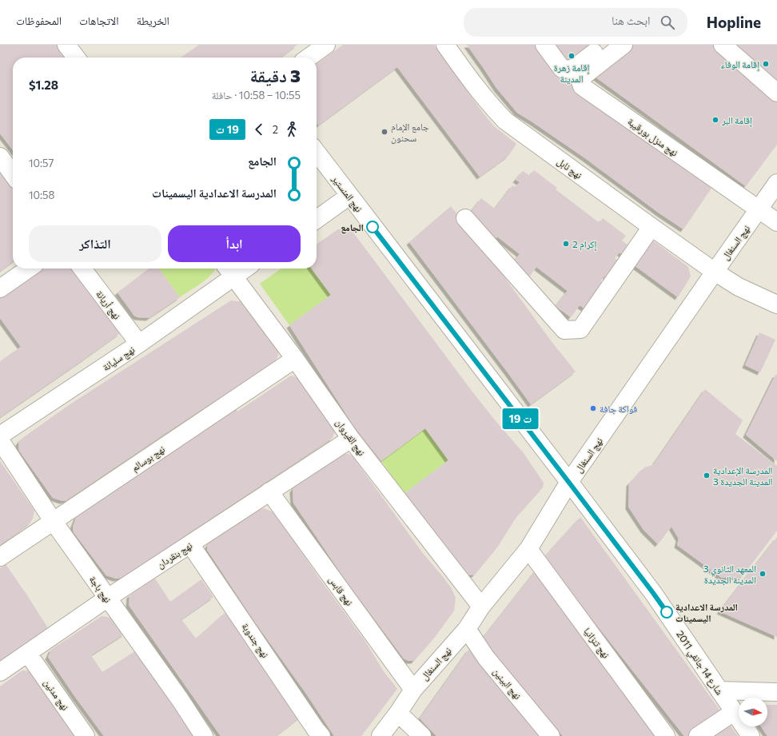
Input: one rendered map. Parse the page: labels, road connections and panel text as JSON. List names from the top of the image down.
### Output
{
  "streets": {
    "street": [
      "نهج منزل بورقيبة",
      "نهج نابل",
      "نهج المنستير",
      "نهج السنغال",
      "نهج أريانة",
      "نهج سليانة",
      "نهج القيروان",
      "نهج بوسالم",
      "نهج بنقردان",
      "نهج باجة",
      "نهج قابس",
      "نهج جندوبة",
      "نهج تنزانيا",
      "شارع 14 جانفي 2011",
      "نهج البينين",
      "نهج مدنين"
    ]
  },
  "crossings": [
    ["نهج منزل بورقيبة", "نهج السنغال"],
    ["نهج نابل", "نهج السنغال"],
    ["نهج المنستير", "نهج السنغال"],
    ["نهج المنستير", "شارع 14 جانفي 2011"],
    ["نهج السنغال", "نهج القيروان"],
    ["نهج السنغال", "نهج قابس"],
    ["نهج السنغال", "نهج تنزانيا"],
    ["نهج السنغال", "شارع 14 جانفي 2011"],
    ["نهج السنغال", "نهج البينين"],
    ["نهج أريانة", "نهج سليانة"],
    ["نهج سليانة", "نهج القيروان"],
    ["نهج القيروان", "نهج بوسالم"],
    ["نهج القيروان", "نهج بنقردان"],
    ["نهج بوسالم", "نهج باجة"],
    ["نهج بنقردان", "نهج باجة"],
    ["نهج بنقردان", "نهج قابس"],
    ["نهج بنقردان", "نهج جندوبة"],
    ["نهج بنقردان", "نهج مدنين"]
  ],
  "places": [
    "إقامة زهرة المدينة",
    "إقامة الوفاء",
    "إقامة البر",
    "جامع الإمام سحنون",
    "الجامع",
    "إكرام 2",
    "فواكة جافة",
    "المدرسة الإعدادية المدينة الجديدة 3",
    "3 المعهد الثانوي المدينة الجديدة",
    "المدرسة الاعدادية اليسمينات"
  ],
  "north": "right",
  "page": {
    "header": "Hopline",
    "search": "ابحث هنا",
    "nav": ["الخريطة", "الاتجاهات", "المحفوظات"],
    "on_map": "19 ت",
    "heading": ["3 دقيقة", "10:55 – 10:58 · حافلة", "$1.28"],
    "legs": ["2", "19 ت"],
    "list": [
      {
        "name": "الجامع",
        "value": "10:57"
      },
      {
        "name": "المدرسة الاعدادية اليسمينات",
        "value": "10:58"
      }
    ],
    "buttons": ["ابدأ", "التذاكر"]
  }
}
